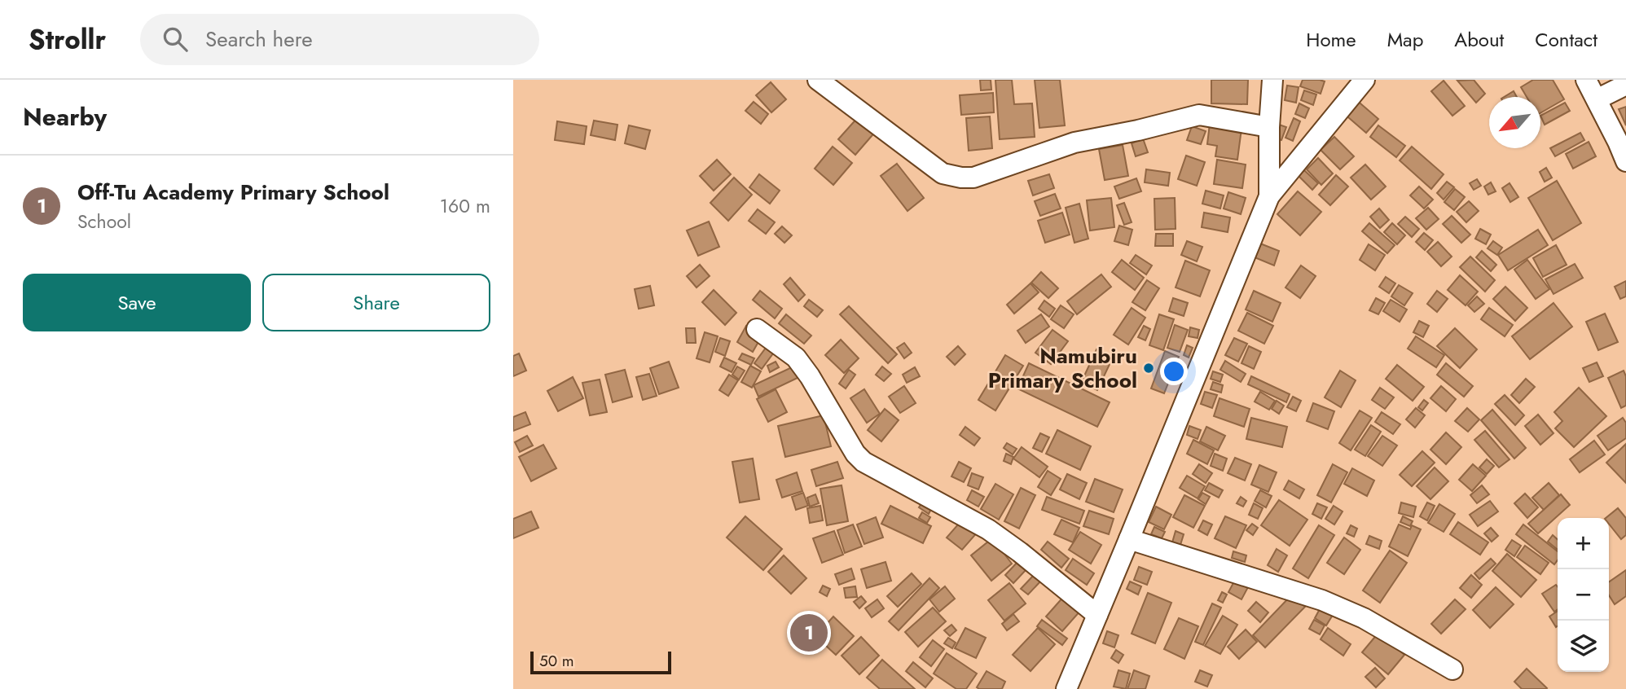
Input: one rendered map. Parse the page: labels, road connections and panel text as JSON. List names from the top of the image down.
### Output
{
  "places": ["Namubiru Primary School"],
  "scale_bar": "50 m",
  "north": "bottom left",
  "page": {
    "header": "Strollr",
    "search": "Search here",
    "nav": [
      "Home",
      "Map",
      "About",
      "Contact"
    ],
    "heading": "Nearby",
    "list": [
      {
        "mark": "1",
        "name": "Off-Tu Academy Primary School",
        "note": "School",
        "value": "160 m"
      }
    ],
    "buttons": ["Save", "Share"],
    "map_buttons": ["+", "−"],
    "pins": "1",
    "scale": "50 m"
  }
}
